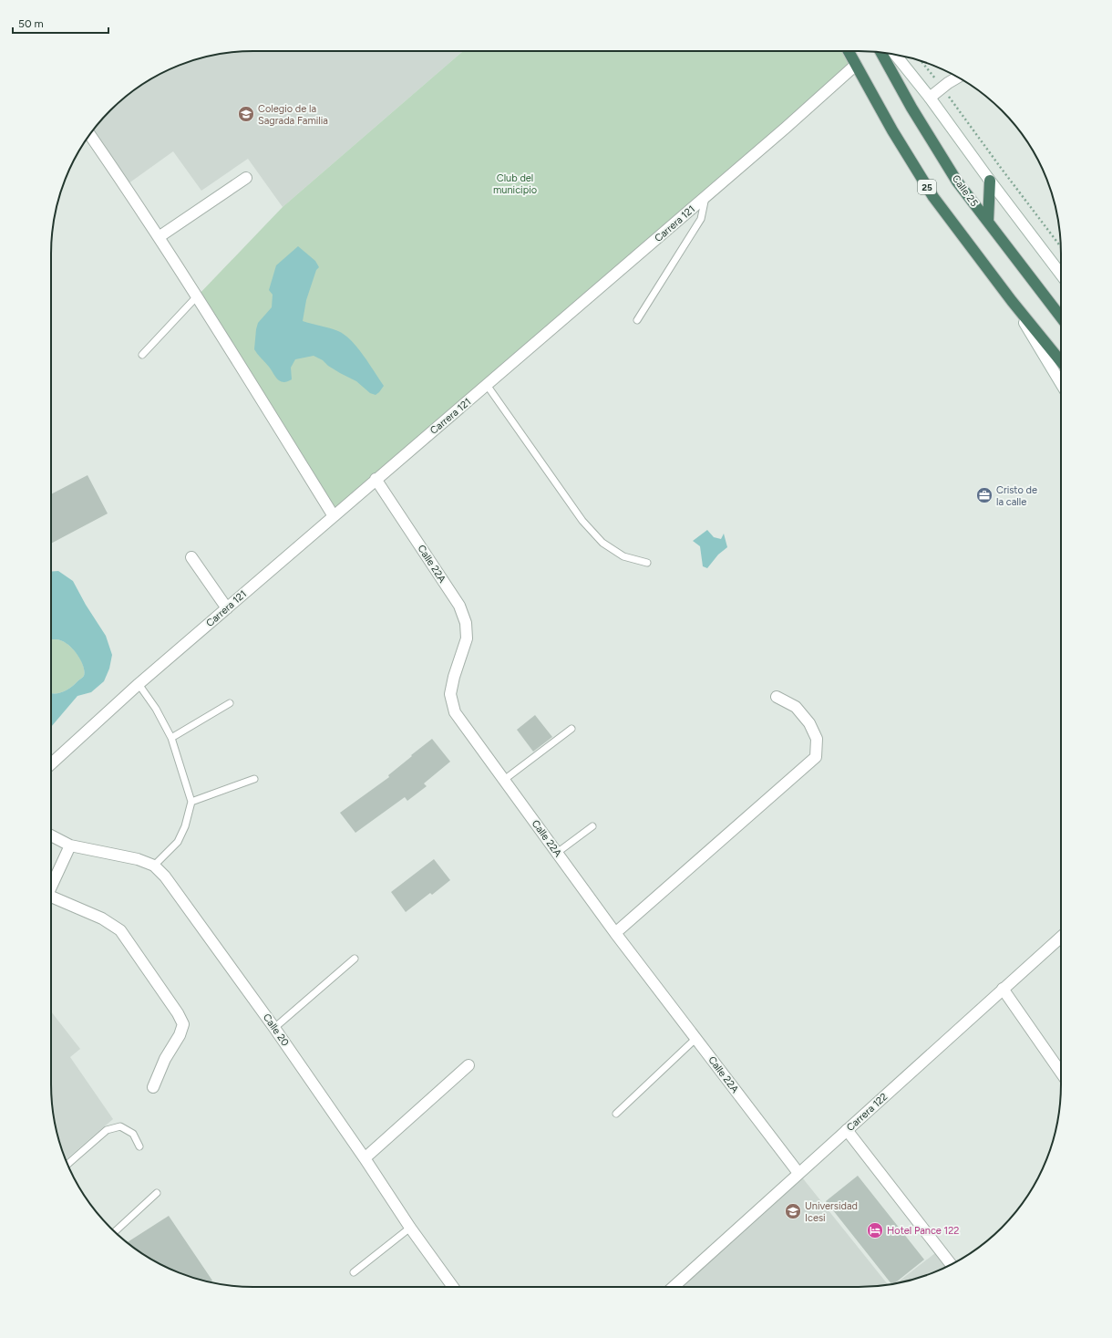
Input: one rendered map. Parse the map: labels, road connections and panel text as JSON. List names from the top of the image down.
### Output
{
  "streets": {
    "highway": ["25", "Calle 25"],
    "street": [
      "Carrera 121",
      "Calle 22A",
      "Calle 20",
      "Carrera 122"
    ]
  },
  "crossings": [
    ["25", "Carrera 121"],
    ["Carrera 121", "Calle 22A"],
    ["Calle 22A", "Carrera 122"]
  ],
  "parks": ["Club del municipio"],
  "places": {
    "school or university": ["Colegio de la Sagrada Familia", "Universidad Icesi"],
    "office": ["Cristo de la calle"],
    "hotel": ["Hotel Pance 122"]
  },
  "scale_bar": "50 m"
}
